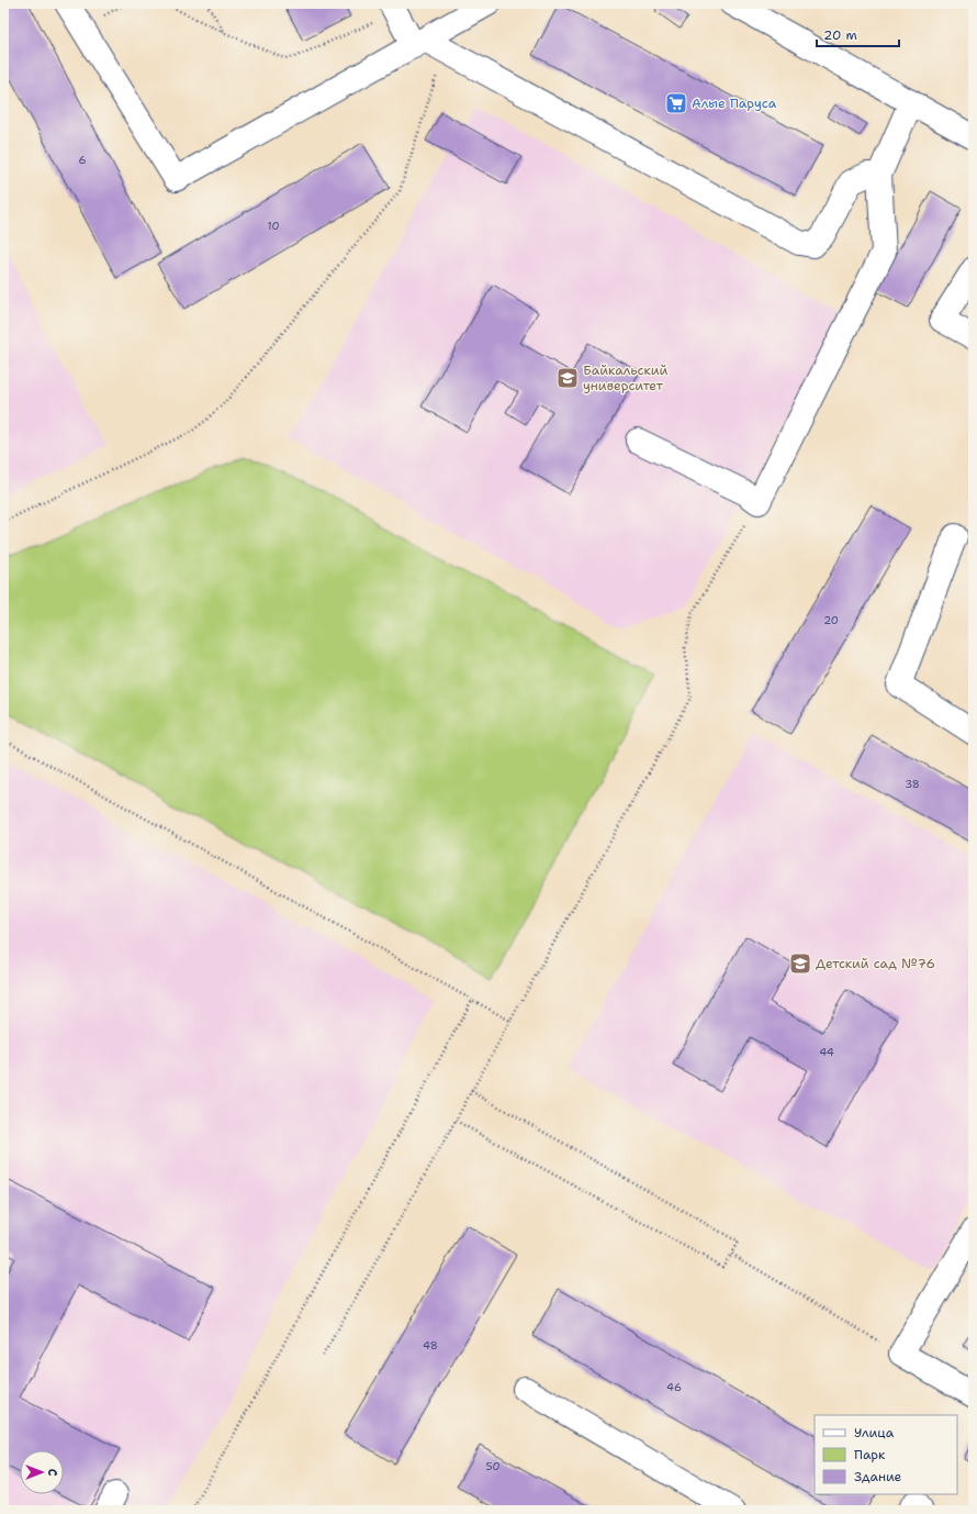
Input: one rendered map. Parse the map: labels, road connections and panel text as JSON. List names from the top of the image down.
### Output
{
  "places": {
    "supermarket": ["Алые Паруса"],
    "school or university": ["Байкальский университет", "Детский сад №76"]
  },
  "house_numbers": [
    "6",
    "10",
    "20",
    "38",
    "44",
    "48",
    "46",
    "50"
  ],
  "legend": ["Улица", "Парк", "Здание"],
  "scale_bar": "20 m",
  "north": "right"
}
